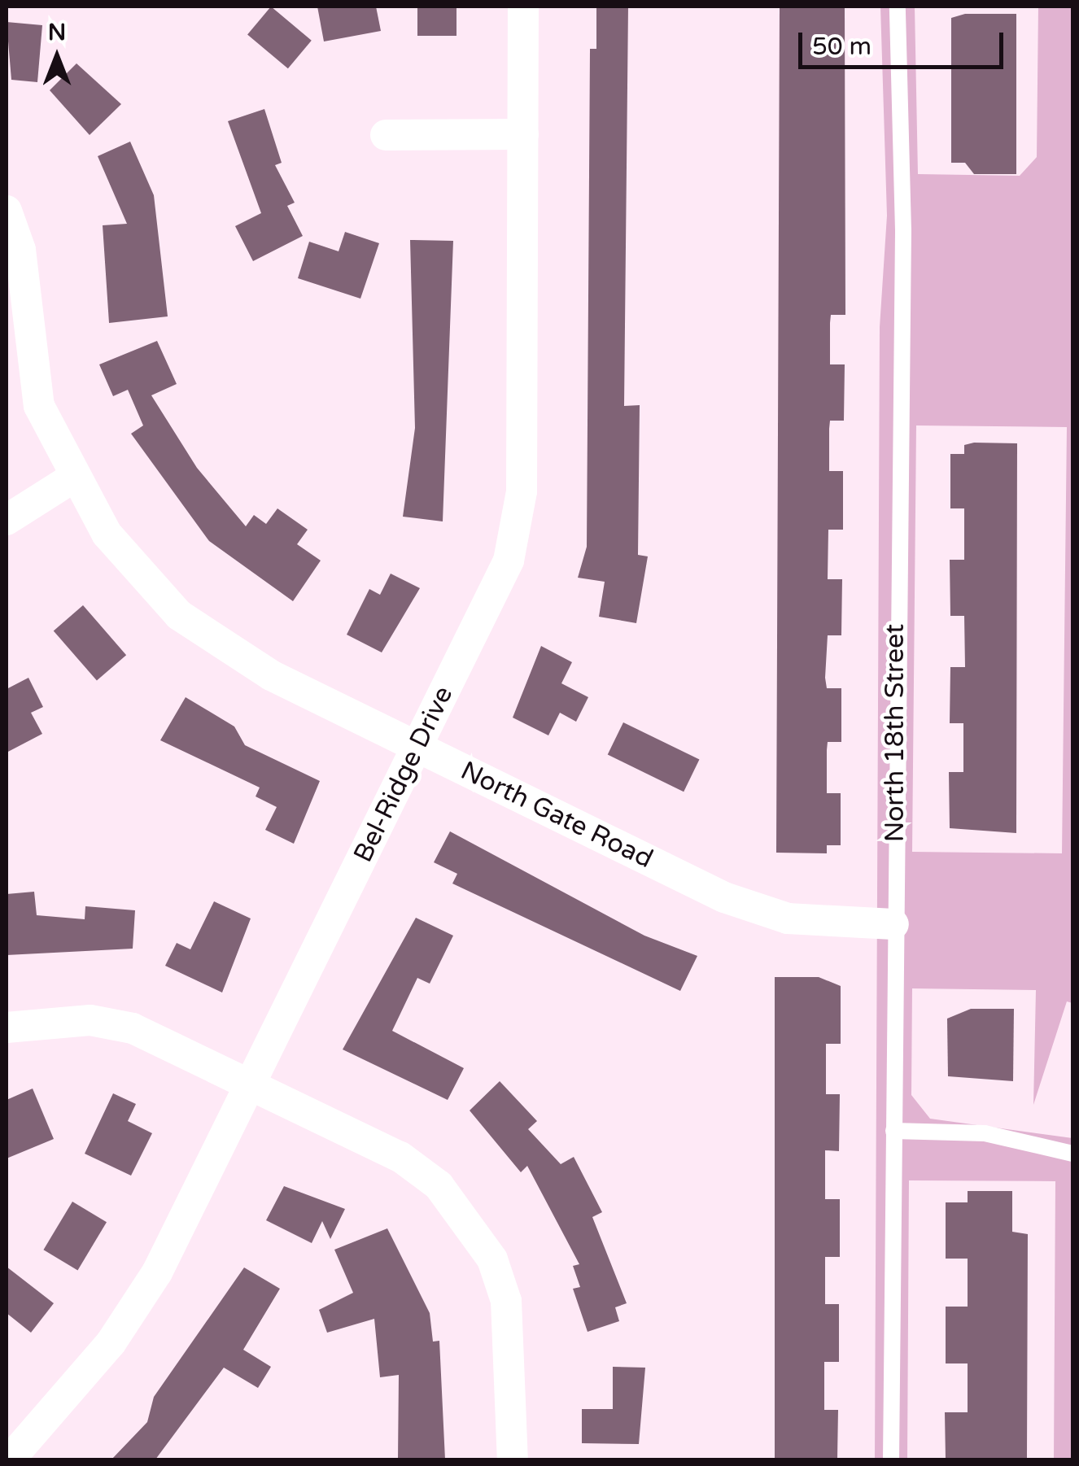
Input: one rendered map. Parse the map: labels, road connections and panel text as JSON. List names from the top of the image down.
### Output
{
  "streets": {
    "street": ["Bel-Ridge Drive", "North Gate Road"],
    "lane": ["North 18th Street"]
  },
  "crossings": [
    ["North 18th Street", "North Gate Road"],
    ["Bel-Ridge Drive", "North Gate Road"]
  ],
  "scale_bar": "50 m",
  "north": "top"
}
